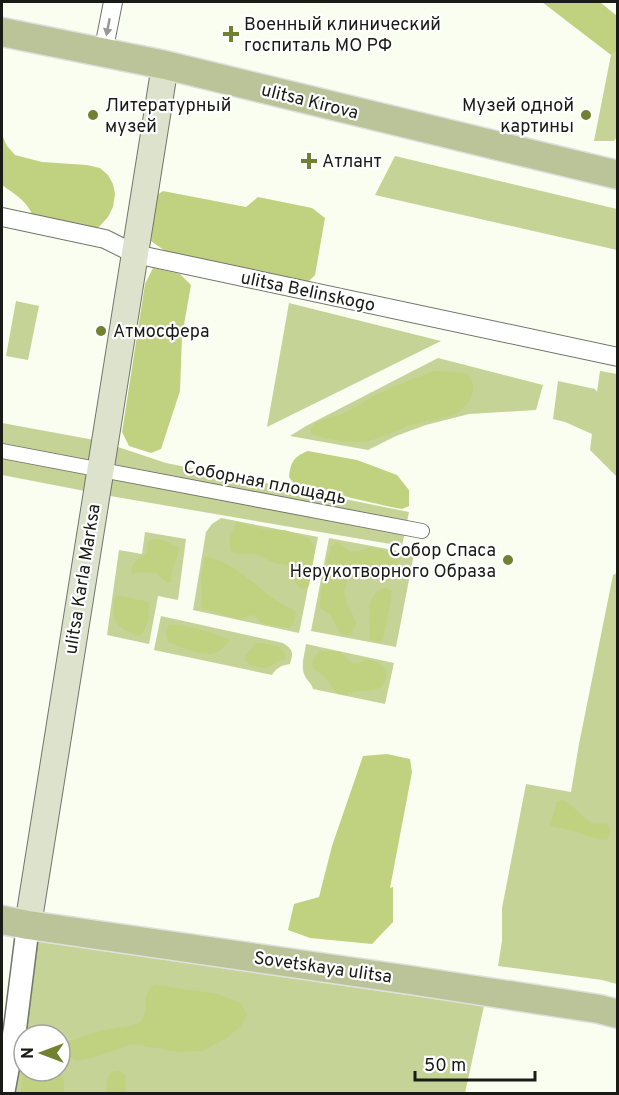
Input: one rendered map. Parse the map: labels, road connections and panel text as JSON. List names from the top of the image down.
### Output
{
  "streets": {
    "main road": ["ulitsa Kirova", "ulitsa Karla Marksa", "Sovetskaya ulitsa"],
    "street": ["ulitsa Belinskogo", "Соборная площадь"]
  },
  "crossings": [
    ["ulitsa Kirova", "ulitsa Karla Marksa"],
    ["ulitsa Belinskogo", "ulitsa Karla Marksa"],
    ["Соборная площадь", "ulitsa Karla Marksa"],
    ["ulitsa Karla Marksa", "Sovetskaya ulitsa"]
  ],
  "places": {
    "health": ["Военный клинический госпиталь МО РФ", "Атлант"],
    "other": [
      "Литературный музей",
      "Музей одной картины",
      "Атмосфера",
      "Собор Спаса Нерукотворного Образа"
    ]
  },
  "scale_bar": "50 m",
  "north": "left"
}
